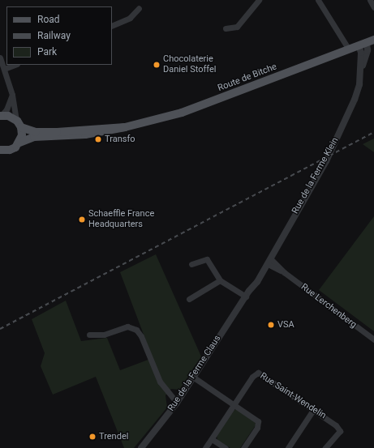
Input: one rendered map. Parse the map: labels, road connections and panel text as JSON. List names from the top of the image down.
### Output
{
  "streets": {
    "main road": ["Route de Bitche"],
    "street": [
      "Rue de la Ferme Klein",
      "Rue Lerchenberg",
      "Rue de la Ferme Claus",
      "Rue Saint-Wendelin"
    ]
  },
  "crossings": [
    ["Route de Bitche", "Rue de la Ferme Klein"],
    ["Rue de la Ferme Klein", "Rue Lerchenberg"],
    ["Rue de la Ferme Klein", "Rue de la Ferme Claus"],
    ["Rue Lerchenberg", "Rue de la Ferme Claus"]
  ],
  "places": [
    "Chocolaterie Daniel Stoffel",
    "Transfo",
    "Schaeffle France Headquarters",
    "VSA",
    "Trendel"
  ],
  "legend": ["Road", "Railway", "Park"]
}
